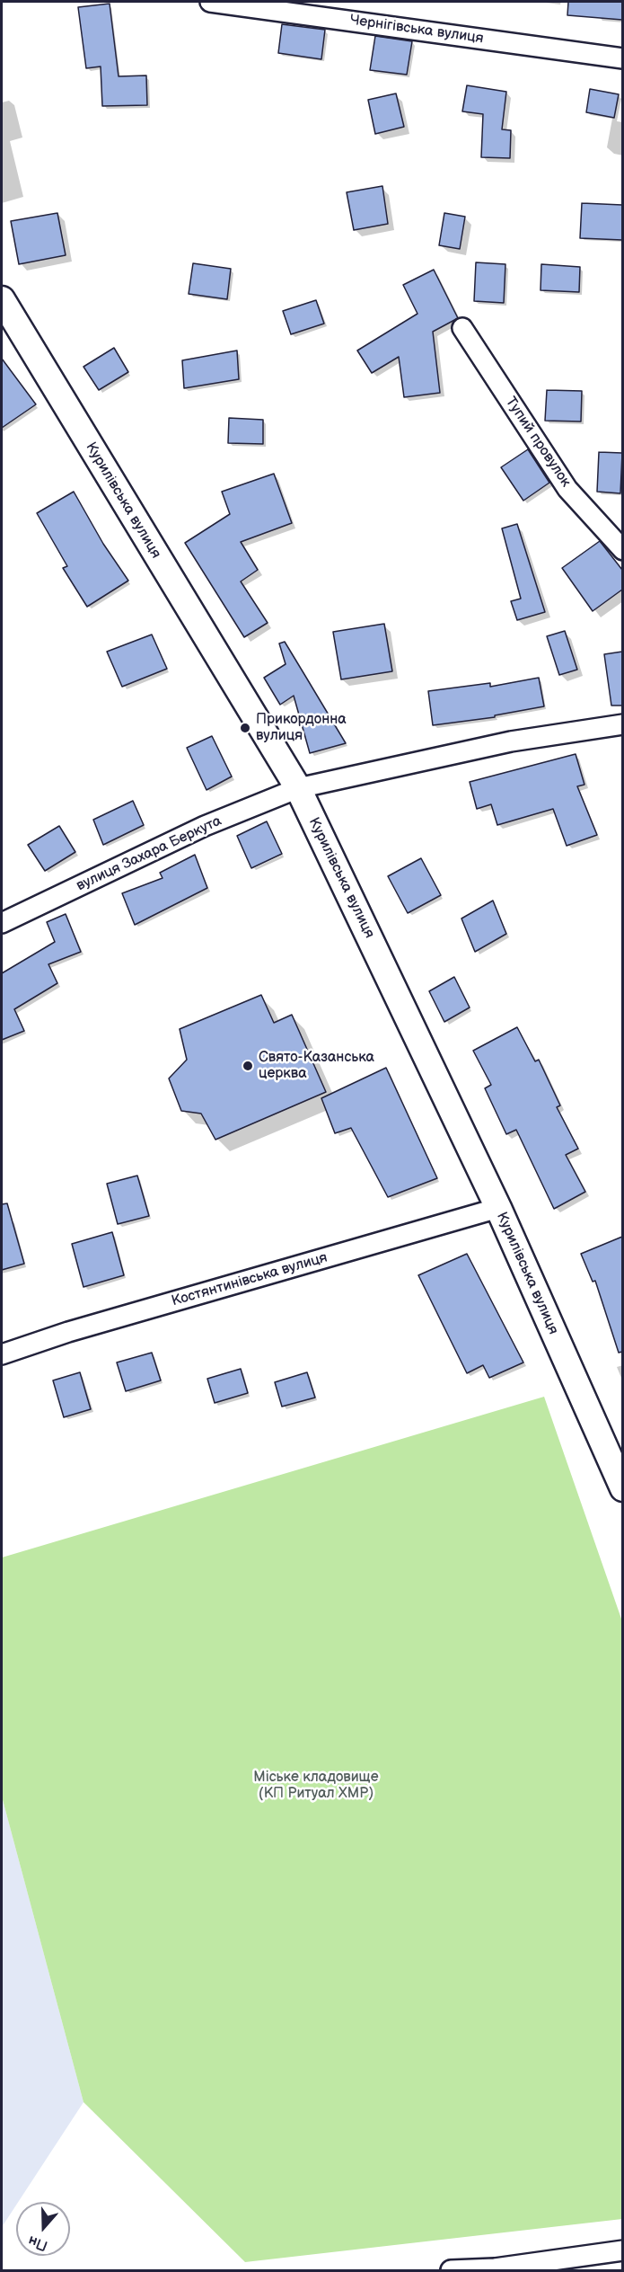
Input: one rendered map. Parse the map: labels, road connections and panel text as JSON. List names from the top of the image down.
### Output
{
  "streets": {
    "main road": ["Курилівська вулиця"],
    "street": [
      "Чернігівська вулиця",
      "Тупий провулок",
      "вулиця Захара Беркута",
      "Костянтинівська вулиця"
    ]
  },
  "crossings": [
    ["Курилівська вулиця", "вулиця Захара Беркута"],
    ["Курилівська вулиця", "Костянтинівська вулиця"]
  ],
  "parks": ["Міське кладовище (КП Ритуал ХМР)"],
  "places": ["Прикордонна вулиця", "Свято-Казанська церква"],
  "north": "bottom"
}
